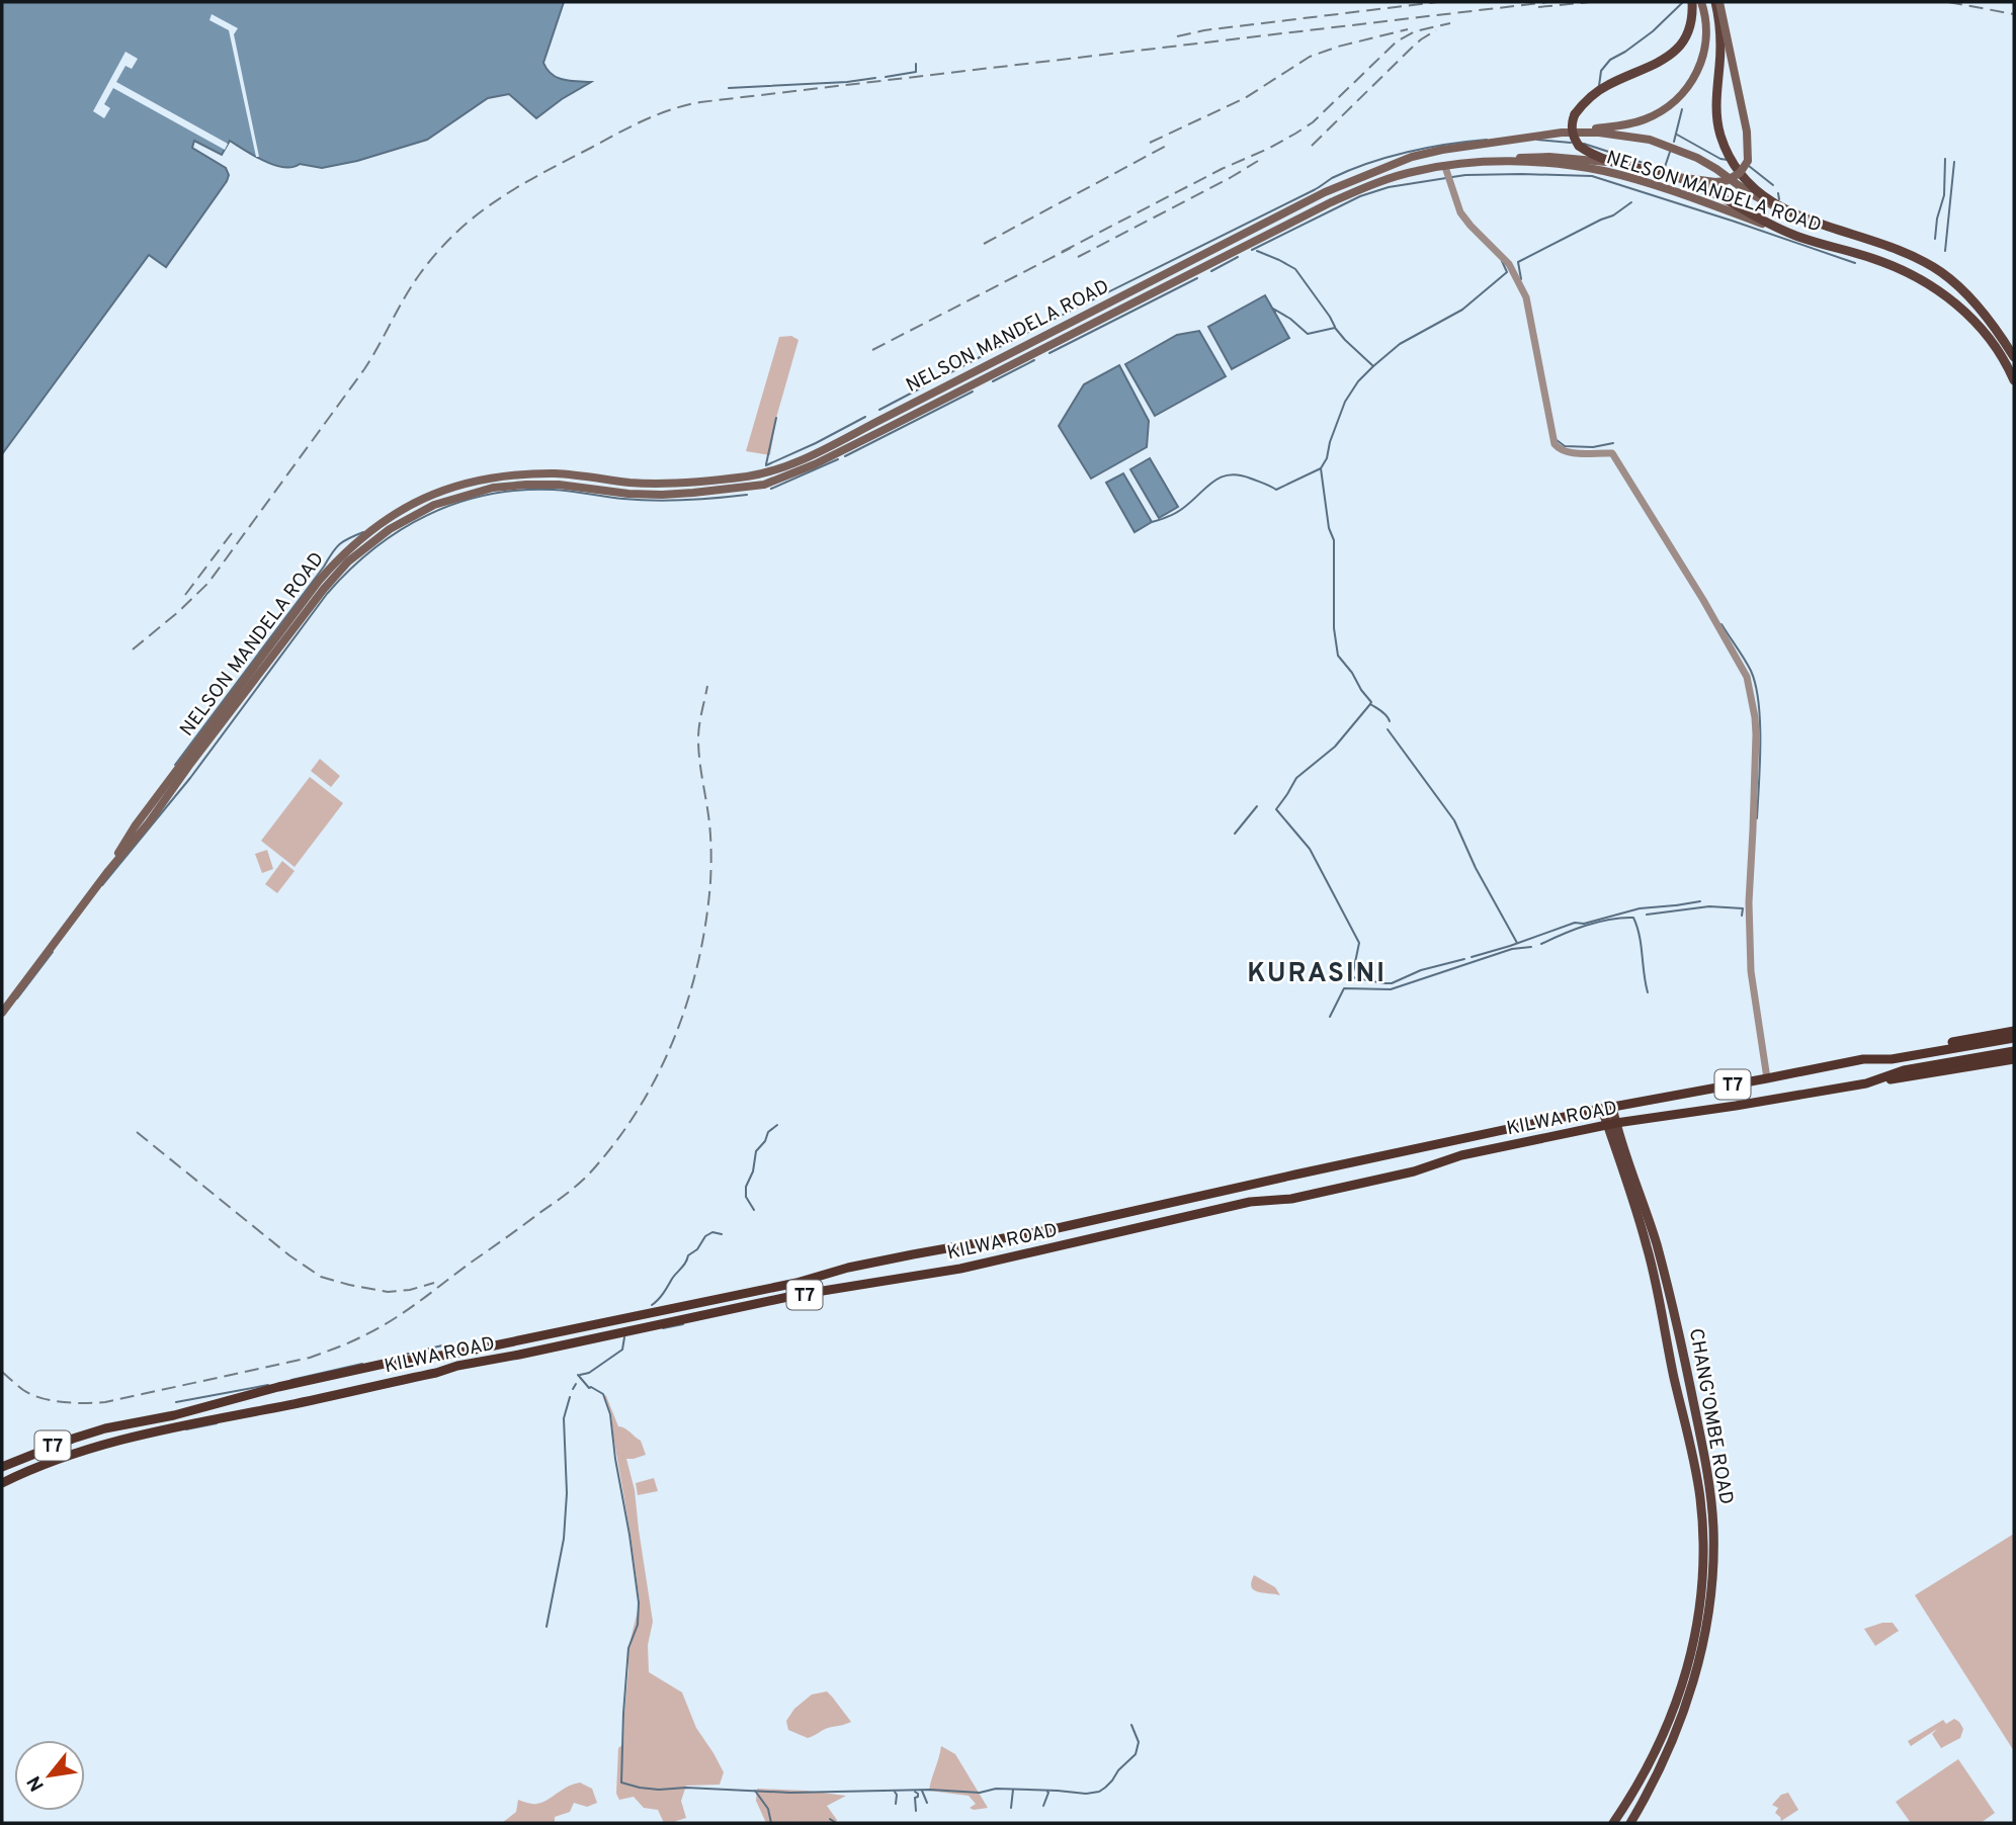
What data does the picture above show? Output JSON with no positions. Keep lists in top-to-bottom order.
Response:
{
  "streets": {
    "highway": ["T7", "KILWA ROAD"],
    "main road": ["NELSON MANDELA ROAD", "CHANG'OMBE ROAD"]
  },
  "crossings": [
    ["T7", "KILWA ROAD"],
    ["KILWA ROAD", "CHANG'OMBE ROAD"]
  ],
  "districts": ["KURASINI"],
  "north": "bottom left"
}
